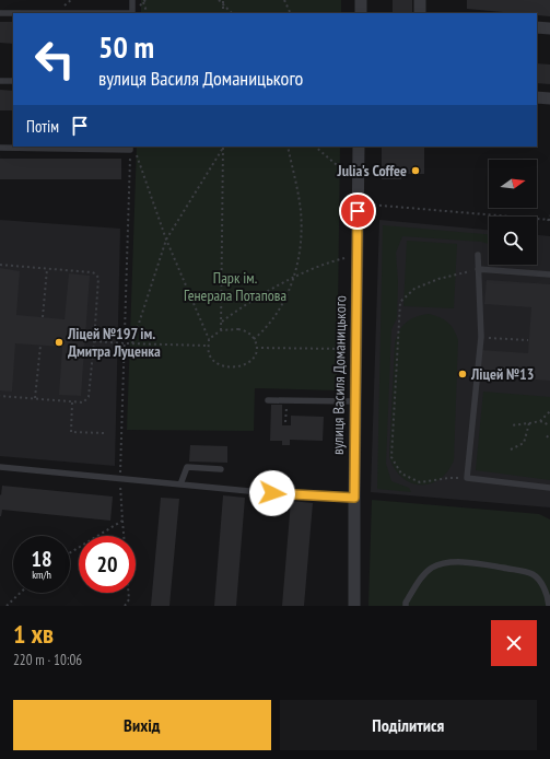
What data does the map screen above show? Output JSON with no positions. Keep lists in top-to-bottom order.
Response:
{
  "streets": {
    "street": ["вулиця Василя Доманицького"]
  },
  "parks": ["Парк ім. Генерала Потапова"],
  "places": ["Julia's Coffee", "Ліцей №197 ім. Дмитра Луценка", "Ліцей №13"],
  "north": "right",
  "page": {
    "turn": ["50 m", "вулиця Василя Доманицького"],
    "then": "Потім",
    "speed": "18 km/h",
    "limit": "20",
    "heading": ["1 хв", "220 m · 10:06"],
    "buttons": ["Вихід", "Поділитися"]
  }
}
